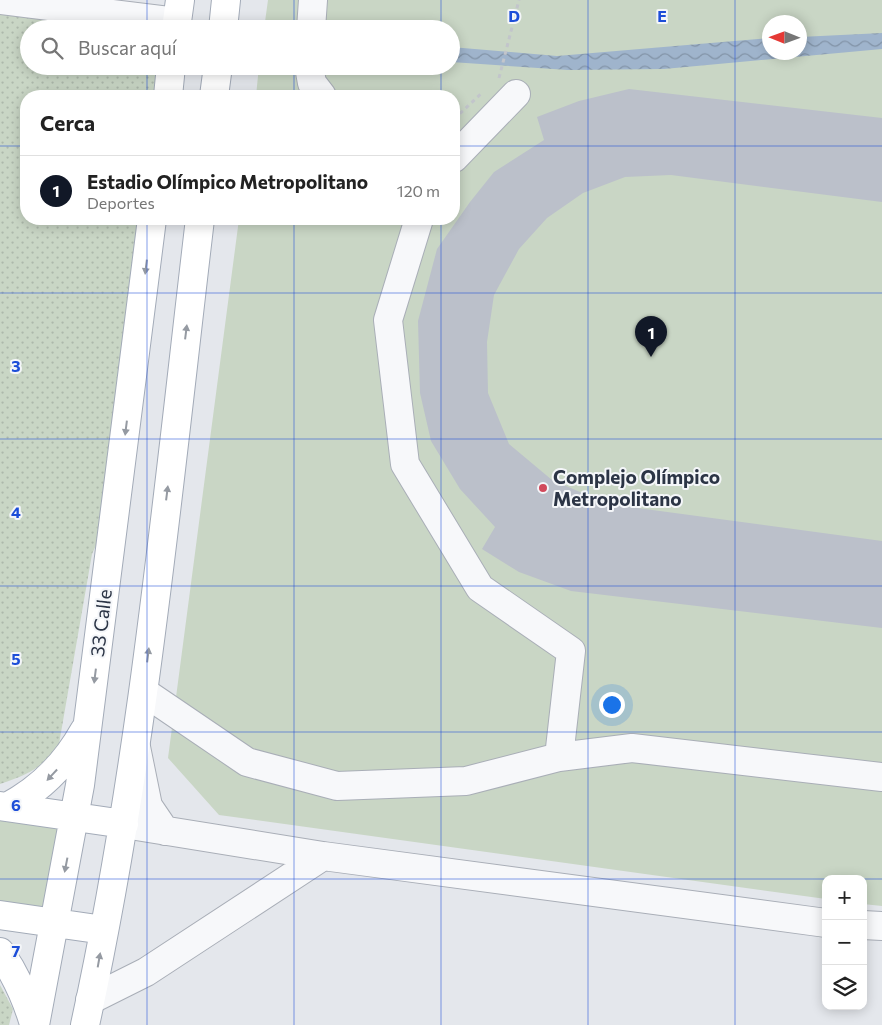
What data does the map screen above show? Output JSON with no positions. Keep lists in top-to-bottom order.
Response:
{
  "streets": {
    "main road": ["33 Calle"]
  },
  "places": ["Complejo Olímpico Metropolitano"],
  "north": "left",
  "page": {
    "search": "Buscar aquí",
    "heading": "Cerca",
    "list": [
      {
        "mark": "1",
        "name": "Estadio Olímpico Metropolitano",
        "note": "Deportes",
        "value": "120 m"
      }
    ],
    "pins": "1",
    "map_buttons": ["+", "−"]
  },
  "grid": {
    "columns": ["D", "E"],
    "rows": [
      "3",
      "4",
      "5",
      "6",
      "7"
    ]
  }
}
